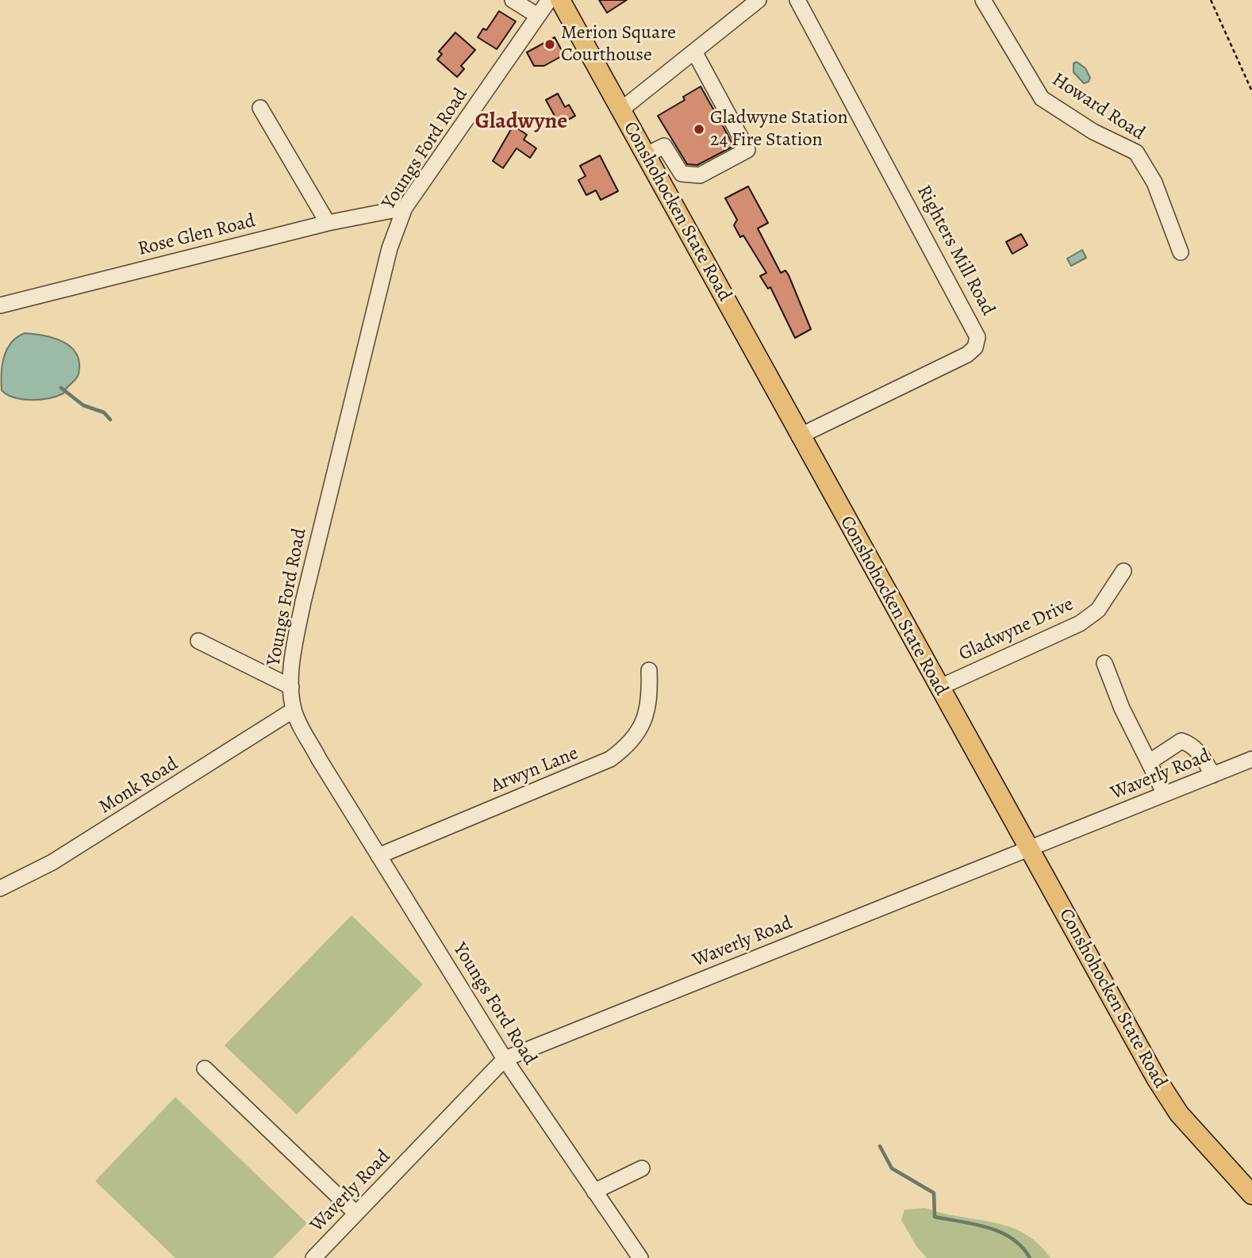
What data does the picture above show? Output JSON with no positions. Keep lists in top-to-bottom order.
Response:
{
  "streets": {
    "main road": ["Conshohocken State Road"],
    "street": [
      "Howard Road",
      "Youngs Ford Road",
      "Rose Glen Road",
      "Righters Mill Road",
      "Gladwyne Drive",
      "Arwyn Lane",
      "Waverly Road",
      "Monk Road"
    ]
  },
  "crossings": [
    ["Youngs Ford Road", "Rose Glen Road"],
    ["Youngs Ford Road", "Arwyn Lane"],
    ["Youngs Ford Road", "Waverly Road"],
    ["Youngs Ford Road", "Monk Road"],
    ["Conshohocken State Road", "Righters Mill Road"],
    ["Conshohocken State Road", "Gladwyne Drive"],
    ["Conshohocken State Road", "Waverly Road"]
  ],
  "districts": ["Gladwyne"],
  "places": ["Merion Square Courthouse", "Gladwyne Station 24 Fire Station"]
}
